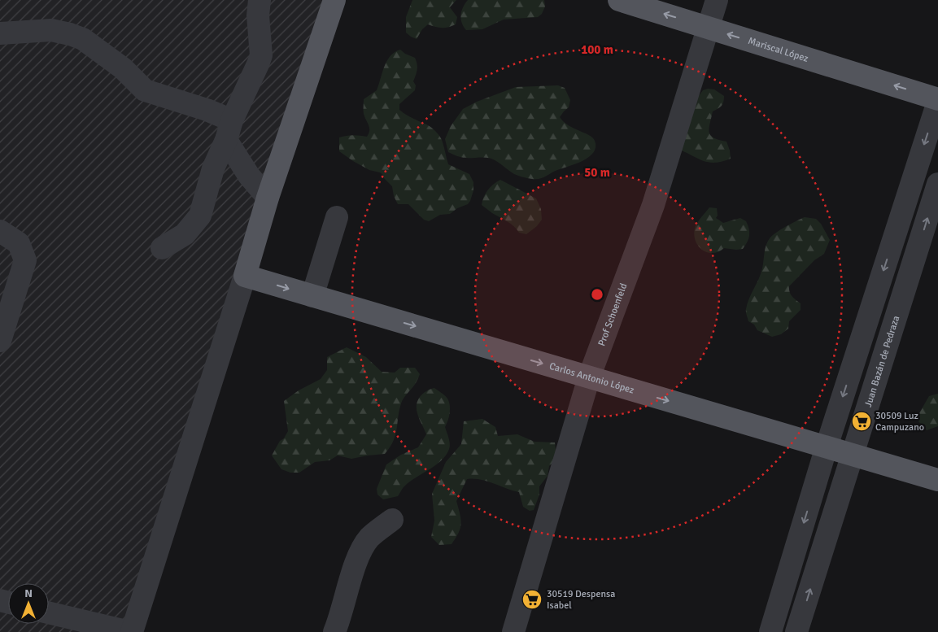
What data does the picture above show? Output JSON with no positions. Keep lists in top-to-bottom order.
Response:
{
  "streets": {
    "main road": ["Mariscal López", "Carlos Antonio López"],
    "street": ["Prof Schoenfeld", "Juan Bazán de Pedraza"]
  },
  "crossings": [
    ["Mariscal López", "Prof Schoenfeld"],
    ["Prof Schoenfeld", "Carlos Antonio López"],
    ["Juan Bazán de Pedraza", "Carlos Antonio López"]
  ],
  "one_way": ["Mariscal López", "Carlos Antonio López"],
  "places": {
    "supermarket": ["30509 Luz Campuzano", "30519 Despensa Isabel"]
  },
  "north": "top",
  "rings": ["100 m", "50 m"]
}
